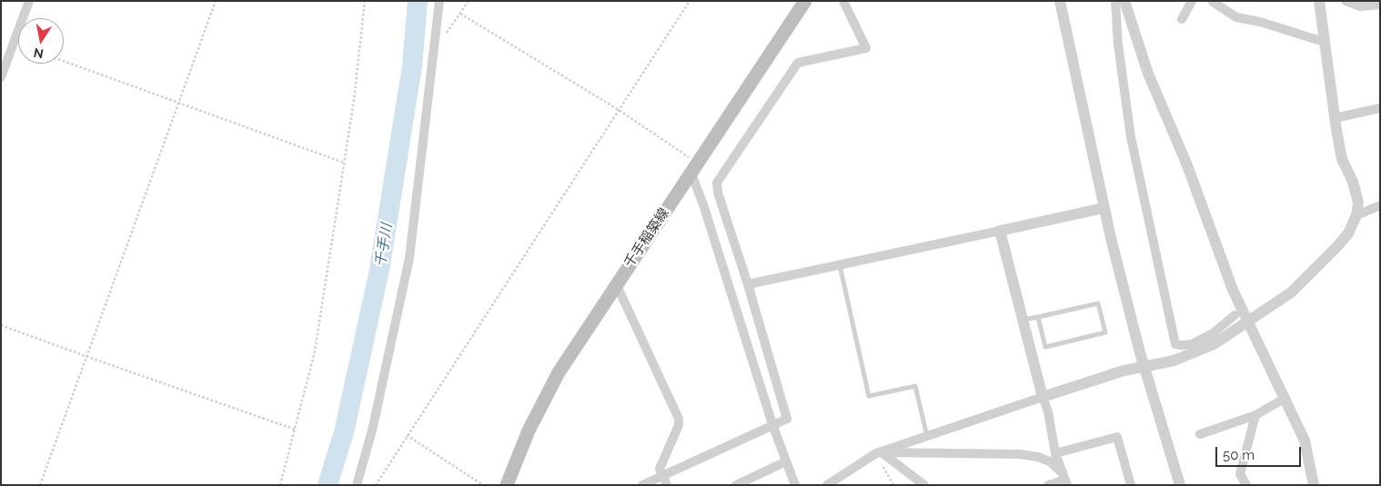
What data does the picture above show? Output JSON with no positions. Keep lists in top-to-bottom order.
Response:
{
  "streets": {
    "main road": ["千手稲築線"]
  },
  "water": ["千手川"],
  "scale_bar": "50 m",
  "north": "bottom"
}
